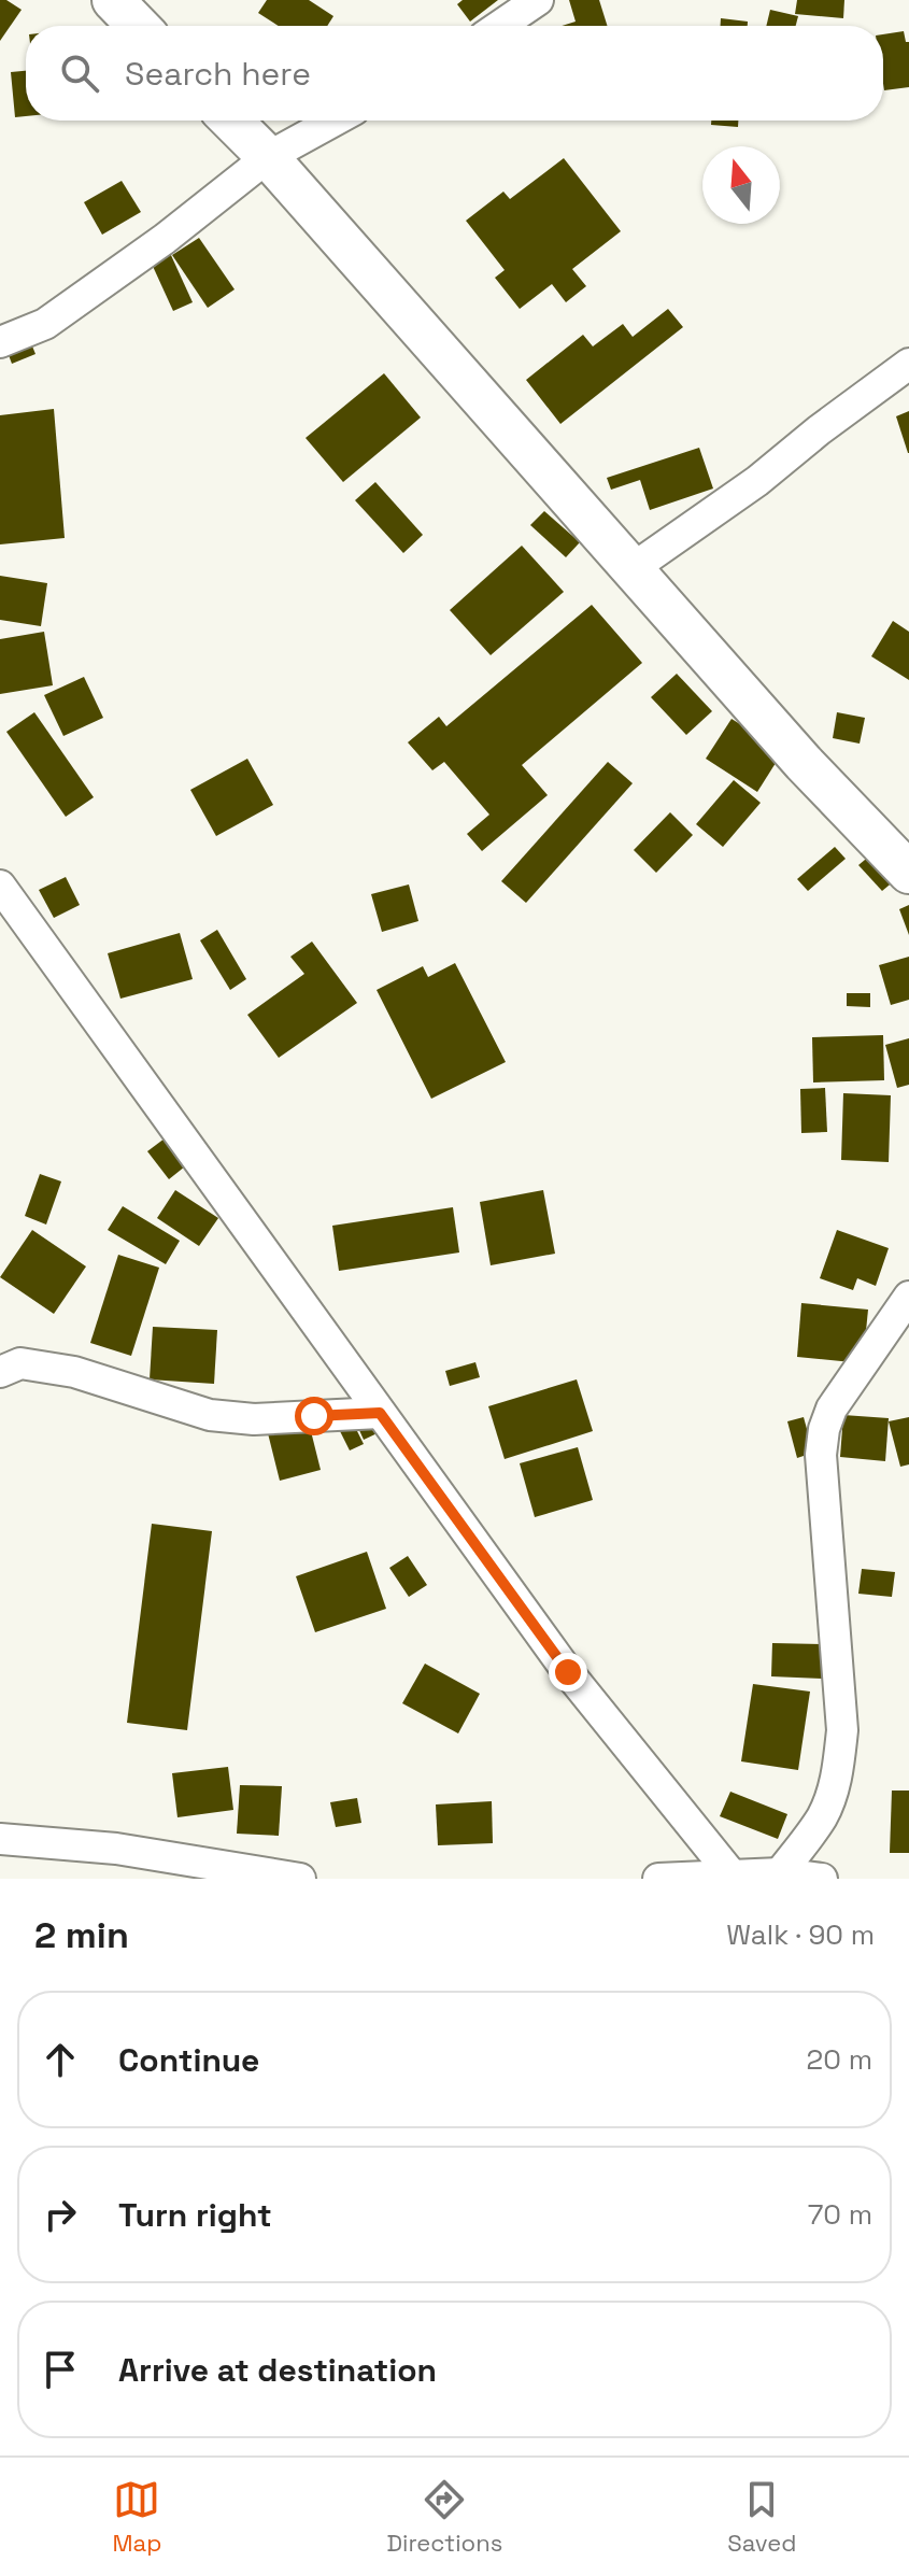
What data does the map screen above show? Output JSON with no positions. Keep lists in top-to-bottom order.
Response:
{
  "north": "top",
  "page": {
    "search": "Search here",
    "heading": ["2 min", "Walk · 90 m"],
    "list": [
      ["Continue", "20 m"],
      ["Turn right", "70 m"],
      "Arrive at destination"
    ],
    "nav": ["Map", "Directions", "Saved"]
  }
}
